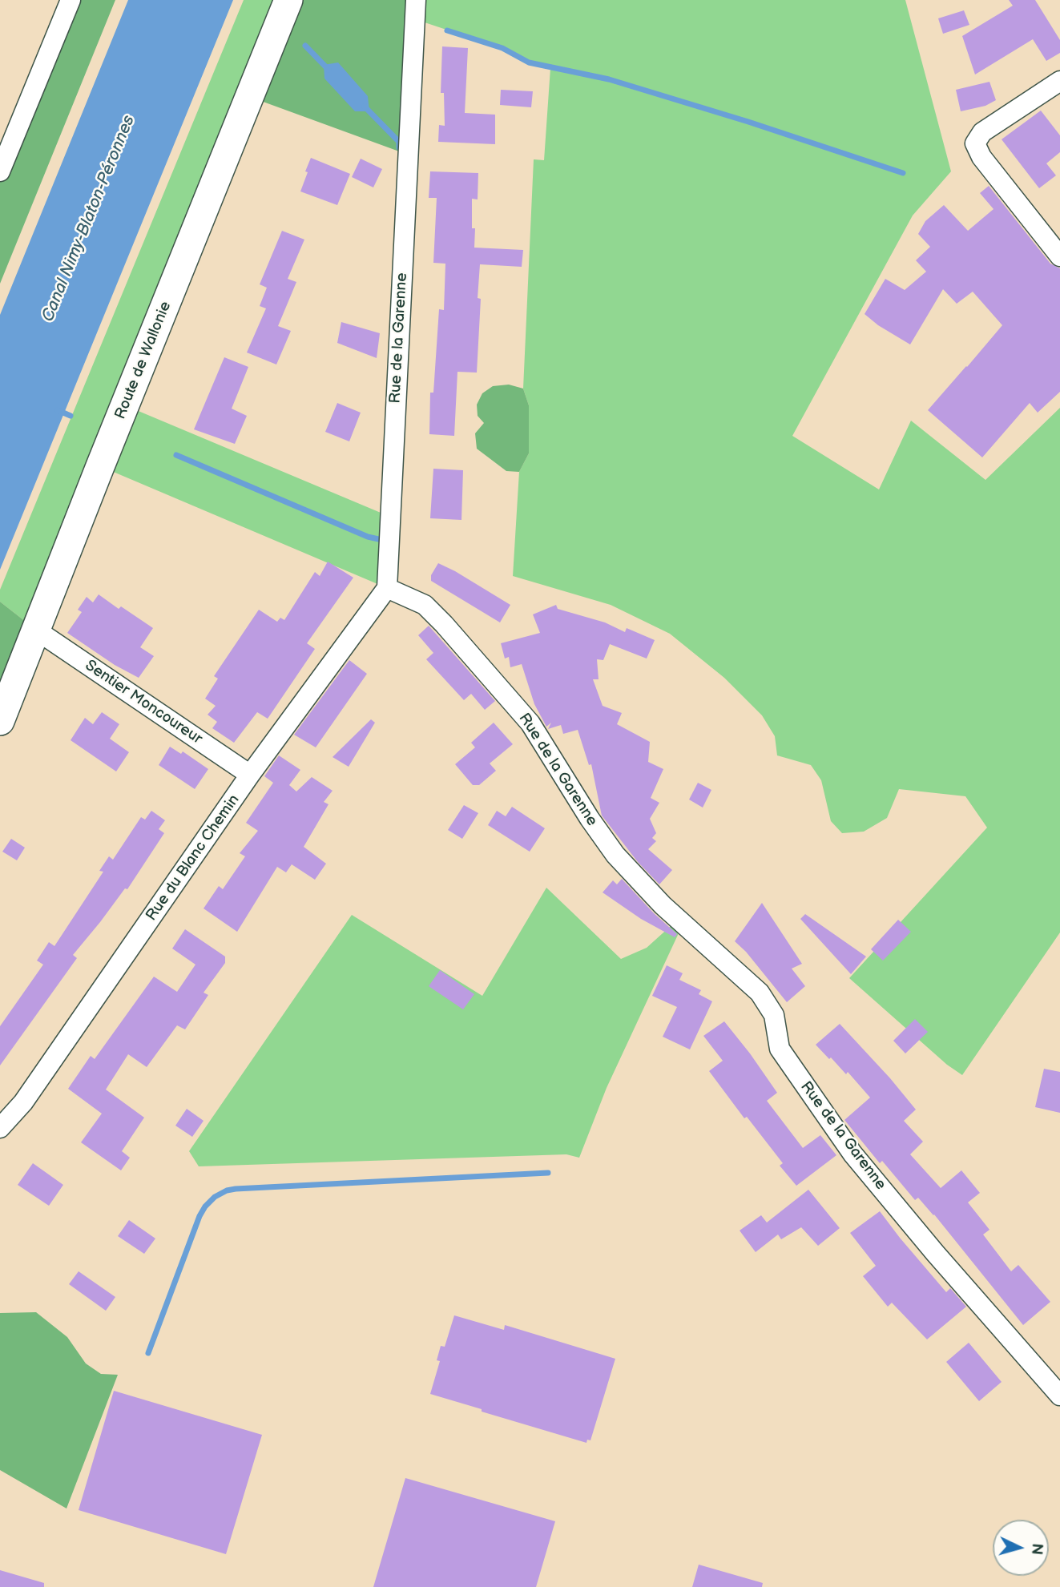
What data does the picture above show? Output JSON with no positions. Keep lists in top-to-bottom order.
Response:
{
  "streets": {
    "main road": ["Route de Wallonie"],
    "street": ["Rue de la Garenne", "Sentier Moncoureur", "Rue du Blanc Chemin"]
  },
  "crossings": [
    ["Rue de la Garenne", "Rue du Blanc Chemin"],
    ["Route de Wallonie", "Sentier Moncoureur"],
    ["Sentier Moncoureur", "Rue du Blanc Chemin"]
  ],
  "water": ["Canal Nimy-Blaton-Péronnes"],
  "north": "right"
}
